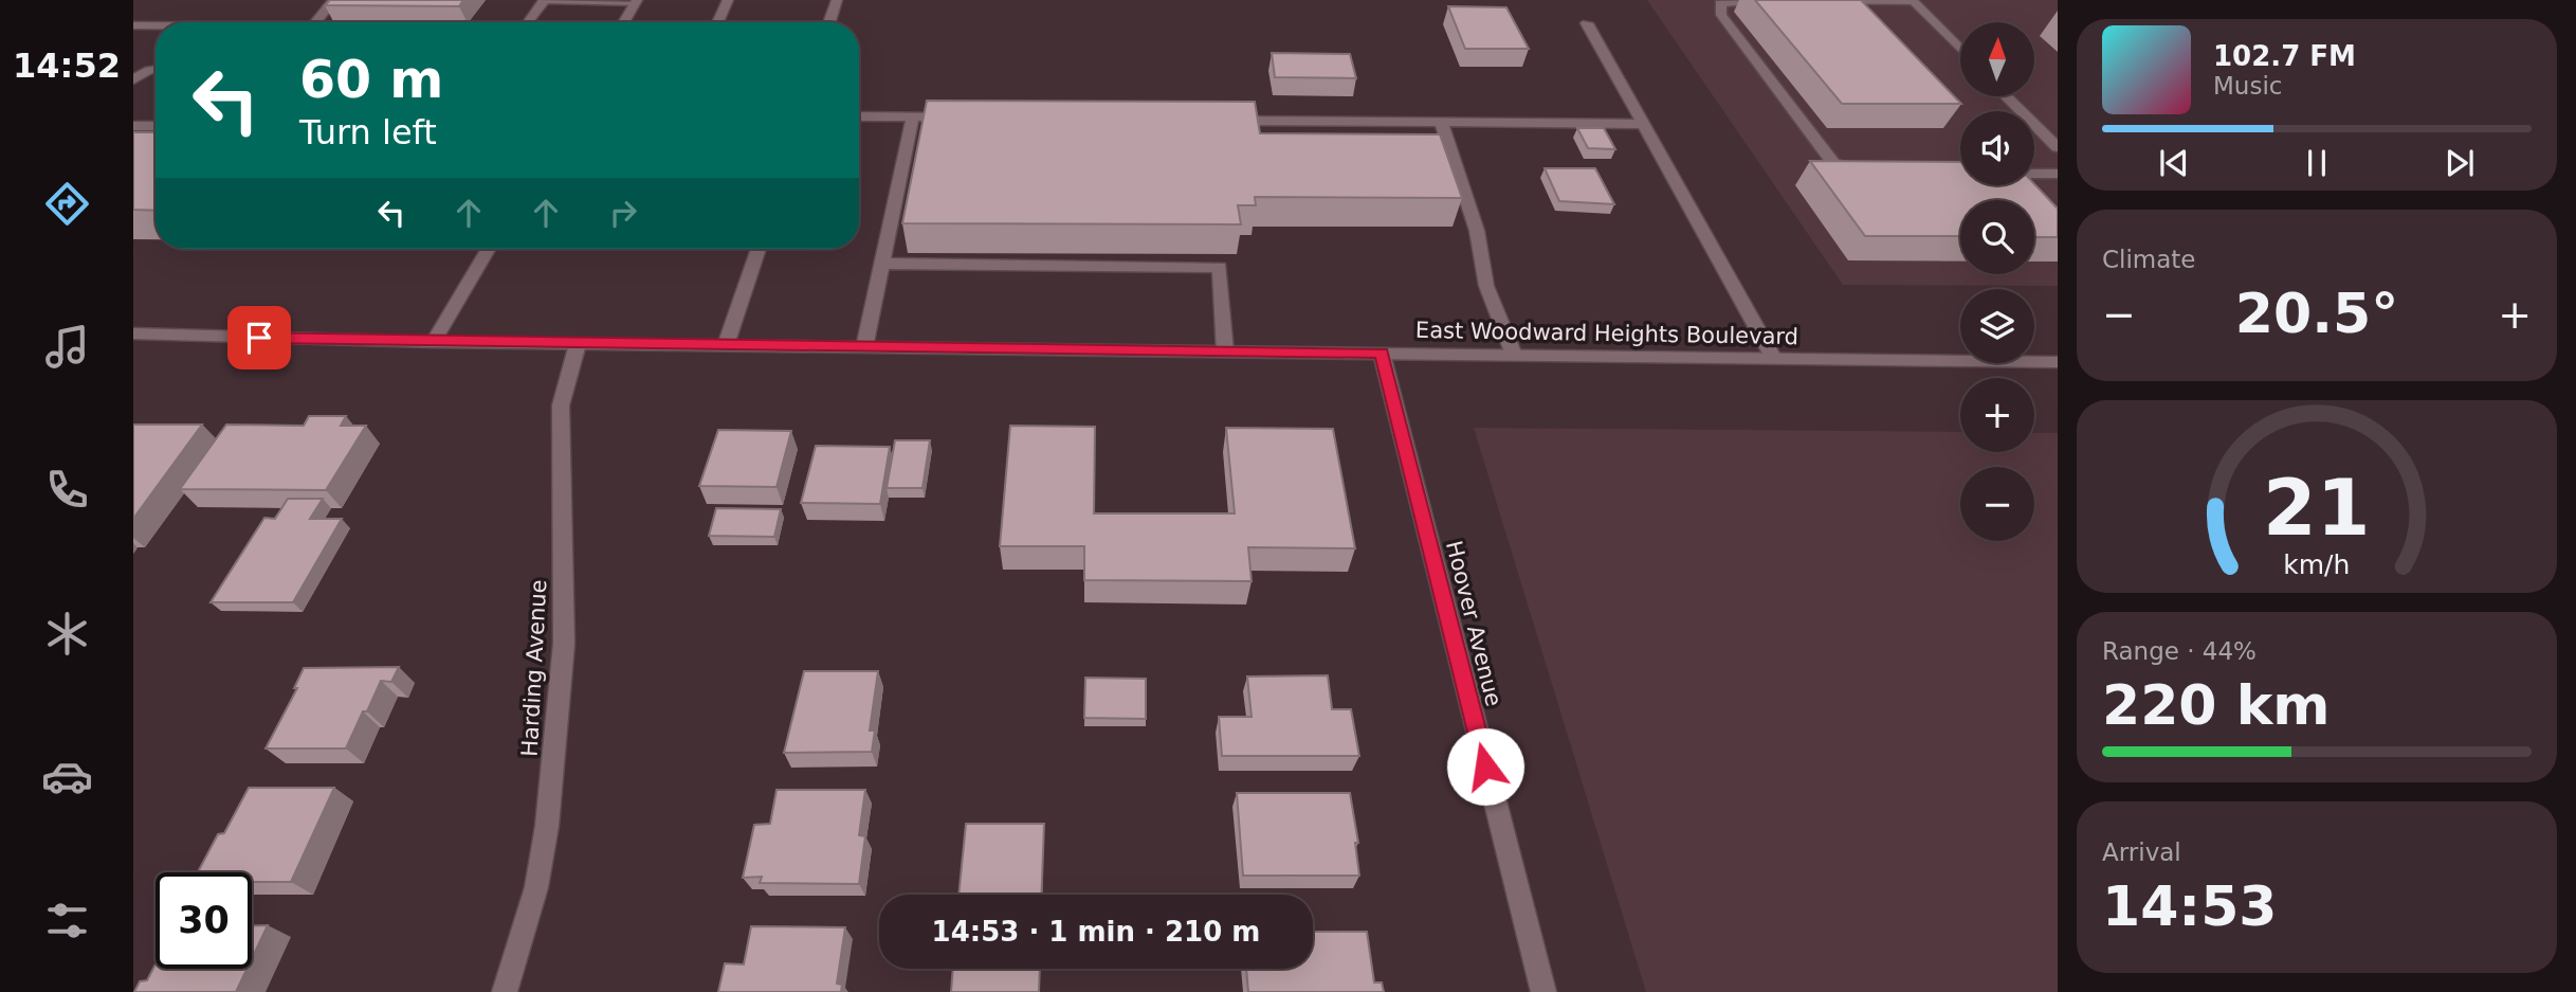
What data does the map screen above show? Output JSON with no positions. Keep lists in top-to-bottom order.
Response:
{
  "streets": {
    "street": ["East Woodward Heights Boulevard", "Hoover Avenue", "Harding Avenue"]
  },
  "crossings": [
    ["East Woodward Heights Boulevard", "Hoover Avenue"],
    ["East Woodward Heights Boulevard", "Harding Avenue"]
  ],
  "north": "top",
  "page": {
    "tabs": "14:52",
    "map_buttons": ["+", "−"],
    "turn": ["60 m", "Turn left"],
    "song": ["102.7 FM", "Music"],
    "tile": [
      "Climate",
      ["Range · 44%", "220 km"],
      ["Arrival", "14:53"]
    ],
    "heat": ["−", "20.5°", "+"],
    "limit": "30",
    "trip": "14:53 · 1 min · 210 m",
    "gauge": ["21", "km/h"]
  }
}
